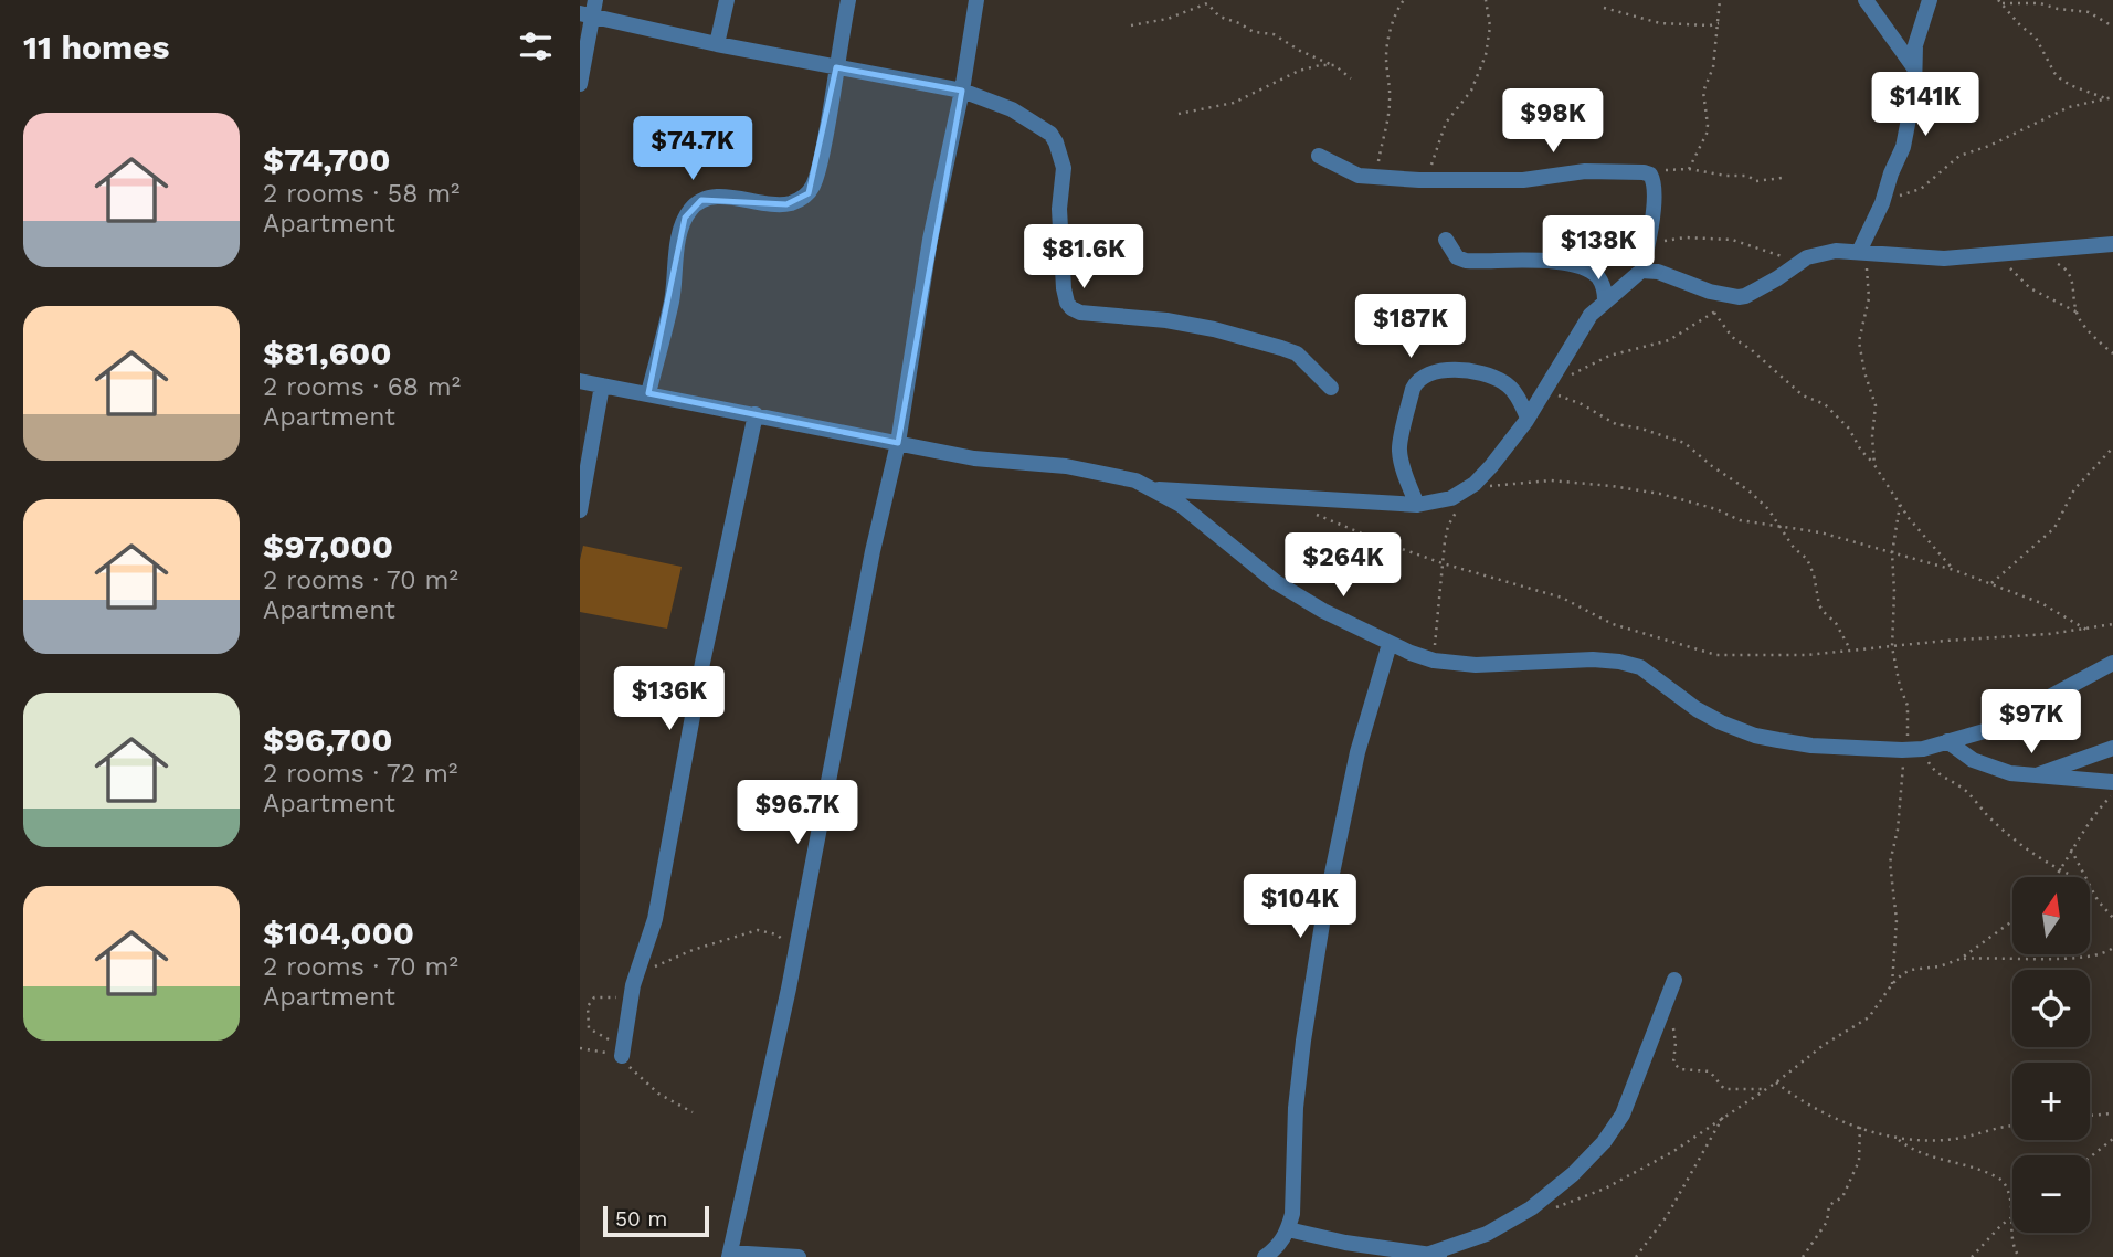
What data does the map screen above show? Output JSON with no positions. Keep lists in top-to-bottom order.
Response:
{
  "scale_bar": "50 m",
  "north": "top",
  "page": {
    "heading": "11 homes",
    "price": [
      "$141K",
      "$98K",
      "$74.7K",
      "$138K",
      "$81.6K",
      "$187K",
      "$264K",
      "$136K",
      "$97K",
      "$96.7K",
      "$104K"
    ],
    "list": [
      {
        "name": "$74,700",
        "note": "2 rooms · 58 m² · Apartment"
      },
      {
        "name": "$81,600",
        "note": "2 rooms · 68 m² · Apartment"
      },
      {
        "name": "$97,000",
        "note": "2 rooms · 70 m² · Apartment"
      },
      {
        "name": "$96,700",
        "note": "2 rooms · 72 m² · Apartment"
      },
      {
        "name": "$104,000",
        "note": "2 rooms · 70 m² · Apartment"
      }
    ],
    "map_buttons": ["+", "−"],
    "scale": "50 m"
  }
}
